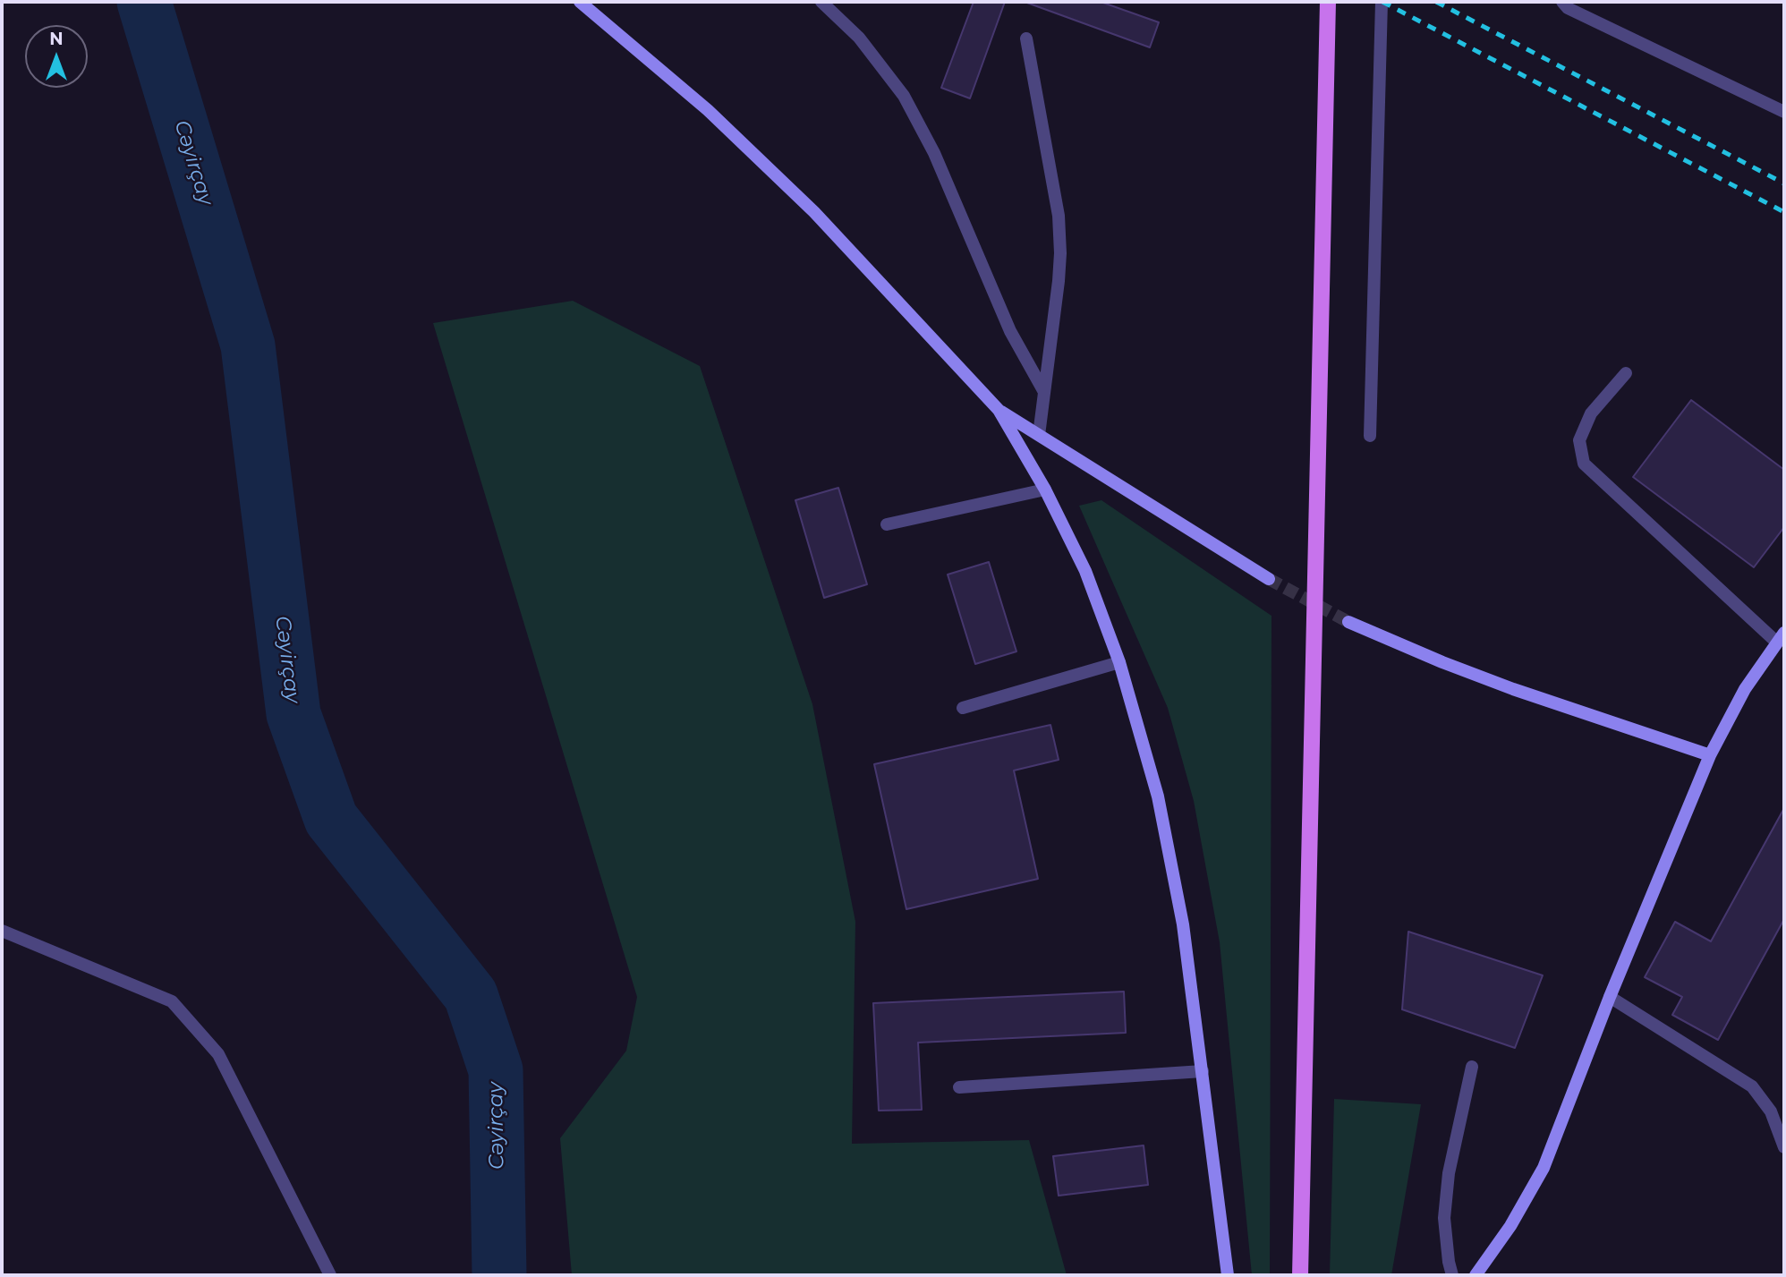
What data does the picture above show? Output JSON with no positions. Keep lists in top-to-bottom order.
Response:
{
  "water": ["Cəyirçay"],
  "north": "top"
}
